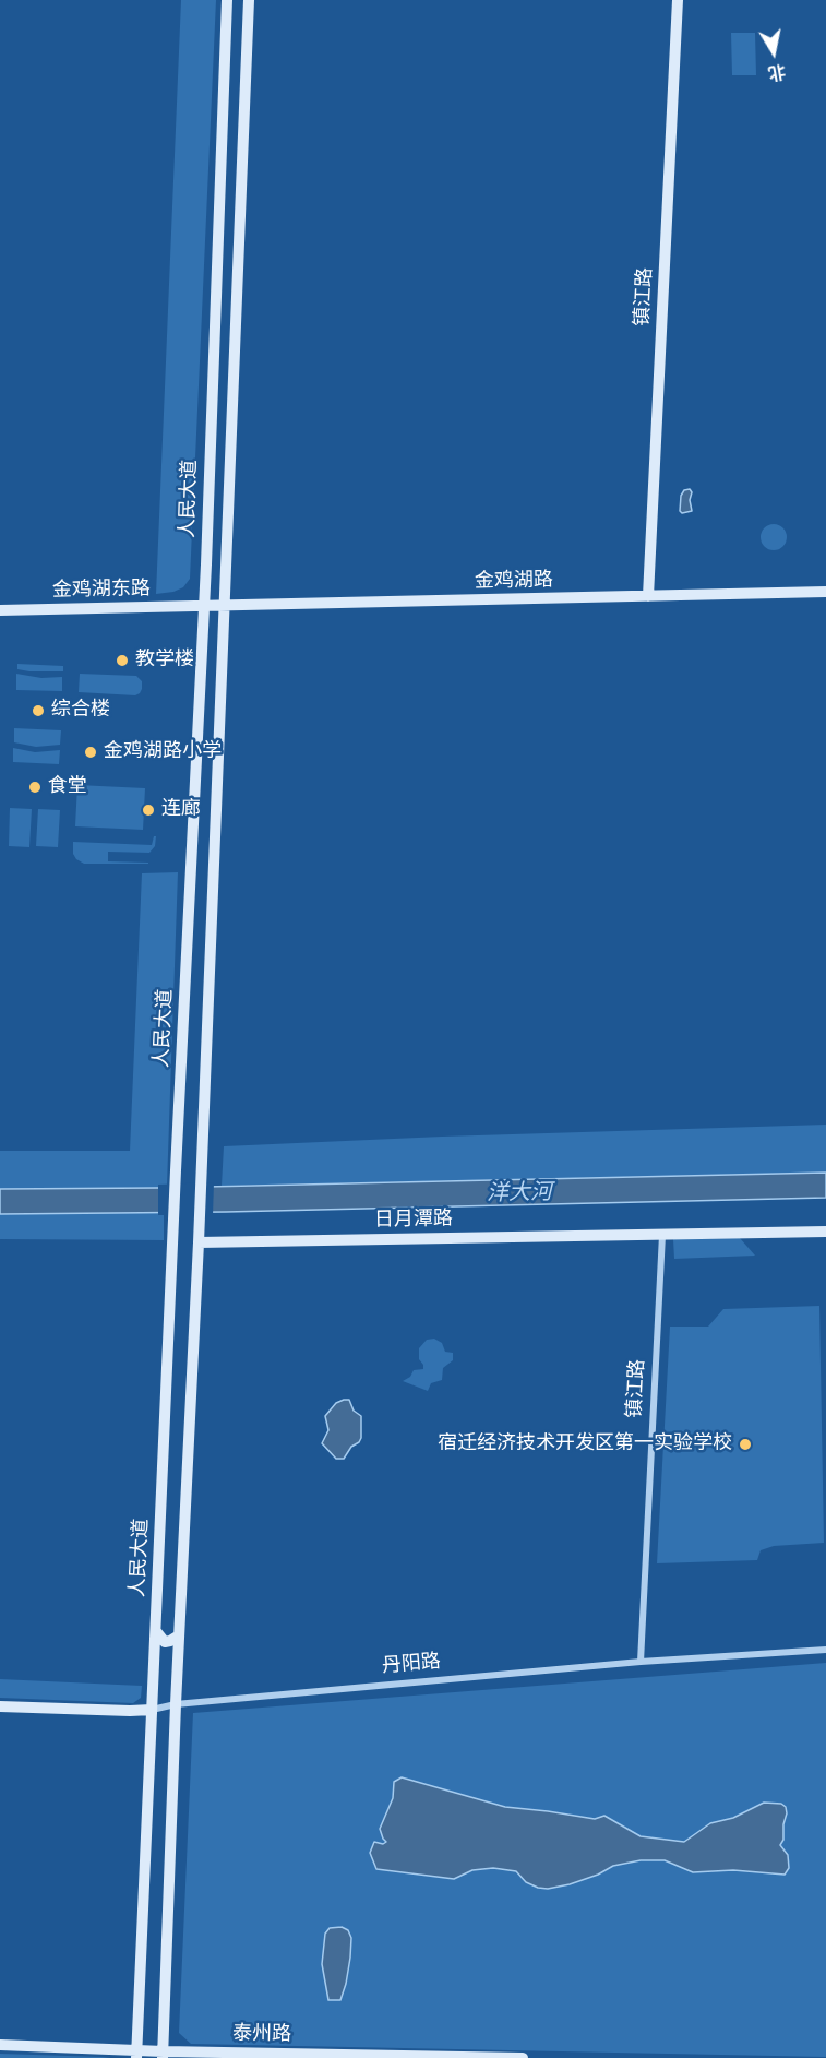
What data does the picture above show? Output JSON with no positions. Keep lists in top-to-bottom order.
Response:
{
  "streets": {
    "main road": [
      "镇江路",
      "人民大道",
      "金鸡湖路",
      "金鸡湖东路",
      "日月潭路",
      "丹阳路",
      "泰州路"
    ]
  },
  "crossings": [
    ["镇江路", "金鸡湖路"],
    ["镇江路", "日月潭路"],
    ["镇江路", "丹阳路"],
    ["人民大道", "金鸡湖路"],
    ["人民大道", "金鸡湖东路"],
    ["人民大道", "日月潭路"],
    ["人民大道", "丹阳路"],
    ["人民大道", "泰州路"],
    ["金鸡湖路", "金鸡湖东路"]
  ],
  "water": ["洋大河"],
  "places": [
    "教学楼",
    "综合楼",
    "金鸡湖路小学",
    "食堂",
    "连廊",
    "宿迁经济技术开发区第一实验学校"
  ],
  "north": "bottom"
}
